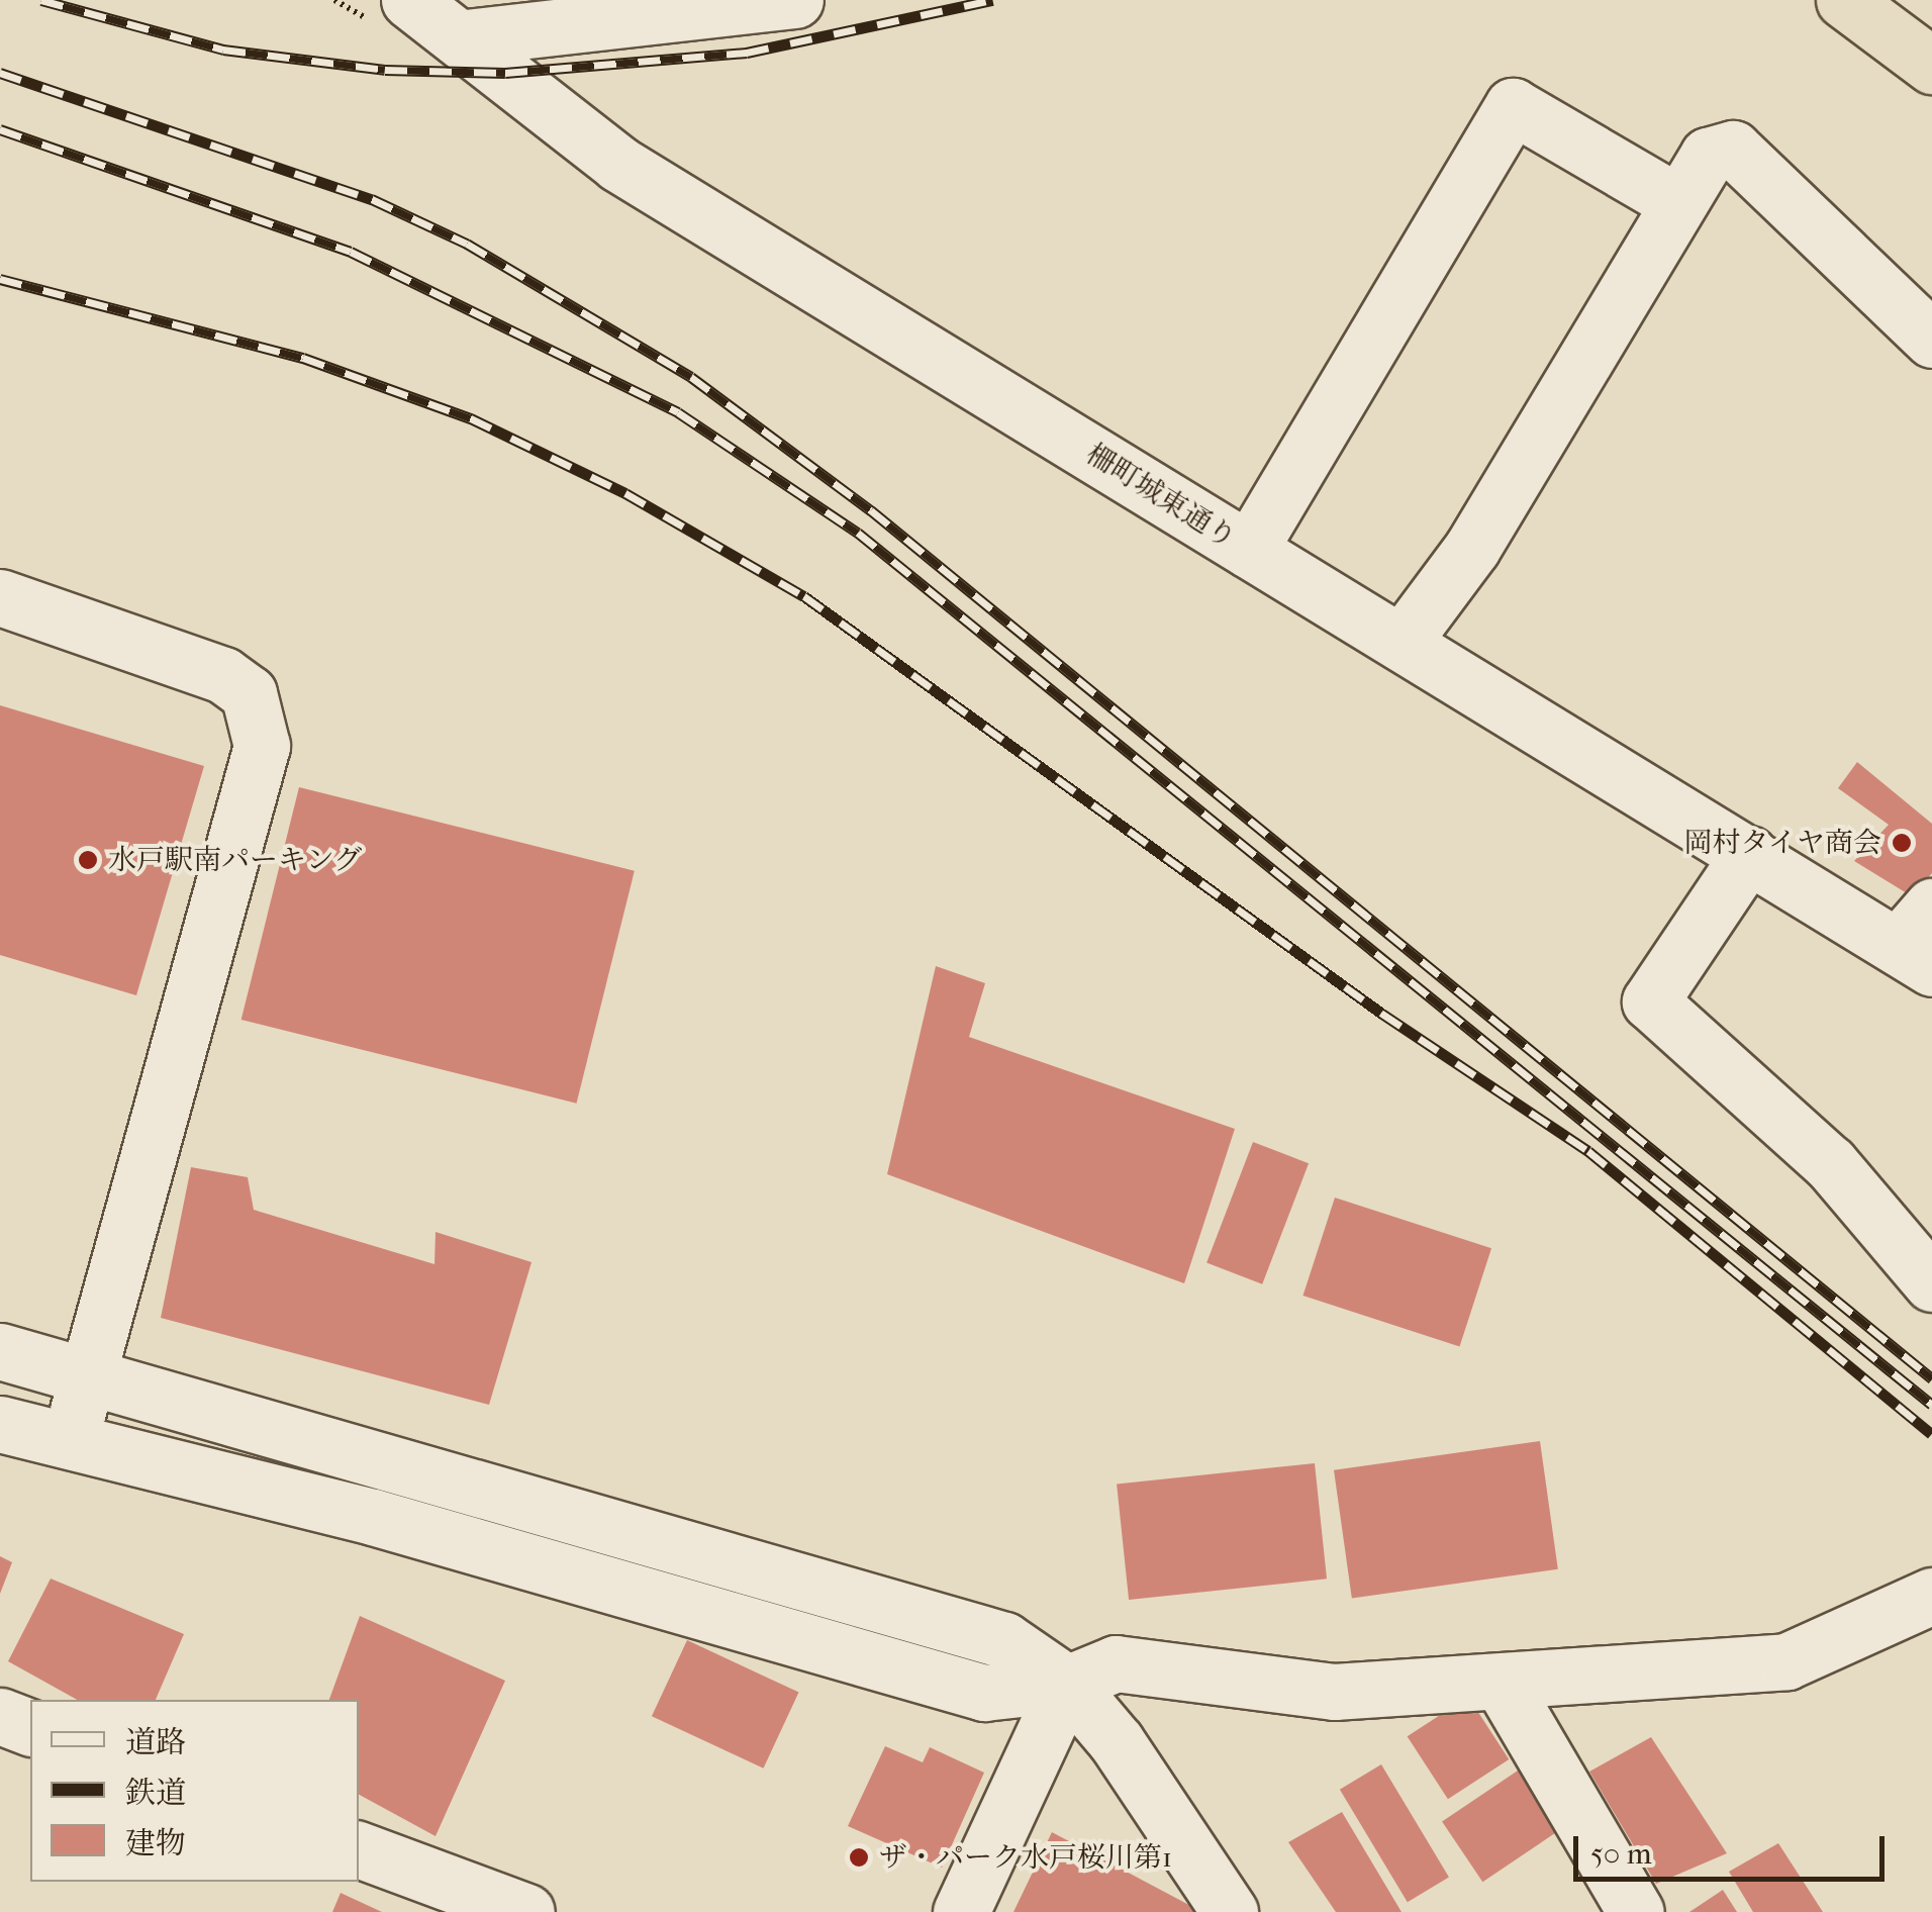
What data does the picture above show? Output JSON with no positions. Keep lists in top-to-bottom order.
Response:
{
  "streets": {
    "street": ["柵町城東通り"]
  },
  "places": ["岡村タイヤ商会", "水戸駅南パーキング", "ザ・パーク水戸桜川第1"],
  "legend": ["道路", "鉄道", "建物"],
  "scale_bar": "50 m"
}
